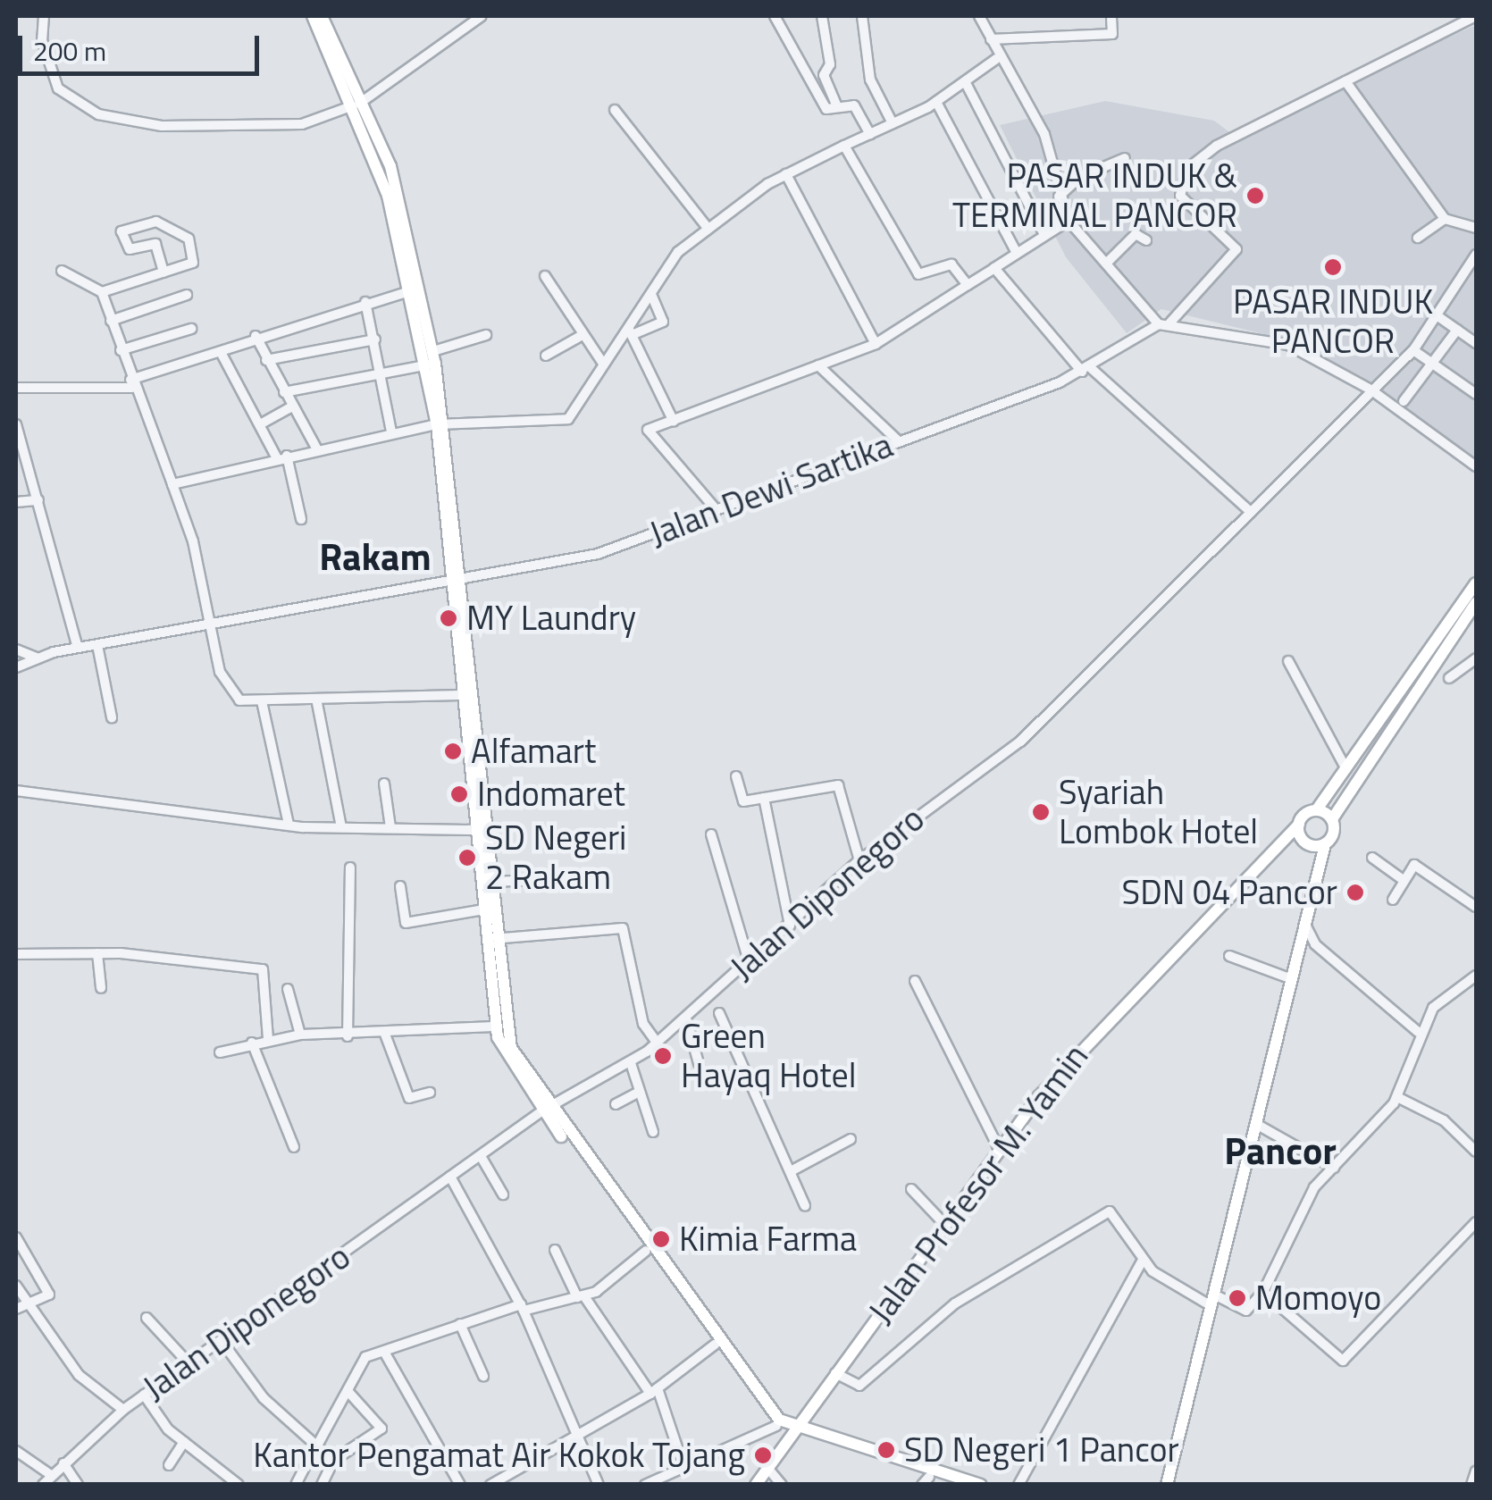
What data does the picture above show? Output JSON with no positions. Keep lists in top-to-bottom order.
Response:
{
  "streets": {
    "main road": ["Jalan Profesor M. Yamin"],
    "street": ["Jalan Dewi Sartika", "Jalan Diponegoro"]
  },
  "districts": ["Rakam", "Pancor"],
  "places": [
    "PASAR INDUK & TERMINAL PANCOR",
    "PASAR INDUK PANCOR",
    "MY Laundry",
    "Alfamart",
    "Indomaret",
    "Syariah Lombok Hotel",
    "SD Negeri 2 Rakam",
    "SDN 04 Pancor",
    "Green Hayaq Hotel",
    "Kimia Farma",
    "Momoyo",
    "SD Negeri 1 Pancor",
    "Kantor Pengamat Air Kokok Tojang"
  ],
  "scale_bar": "200 m"
}
